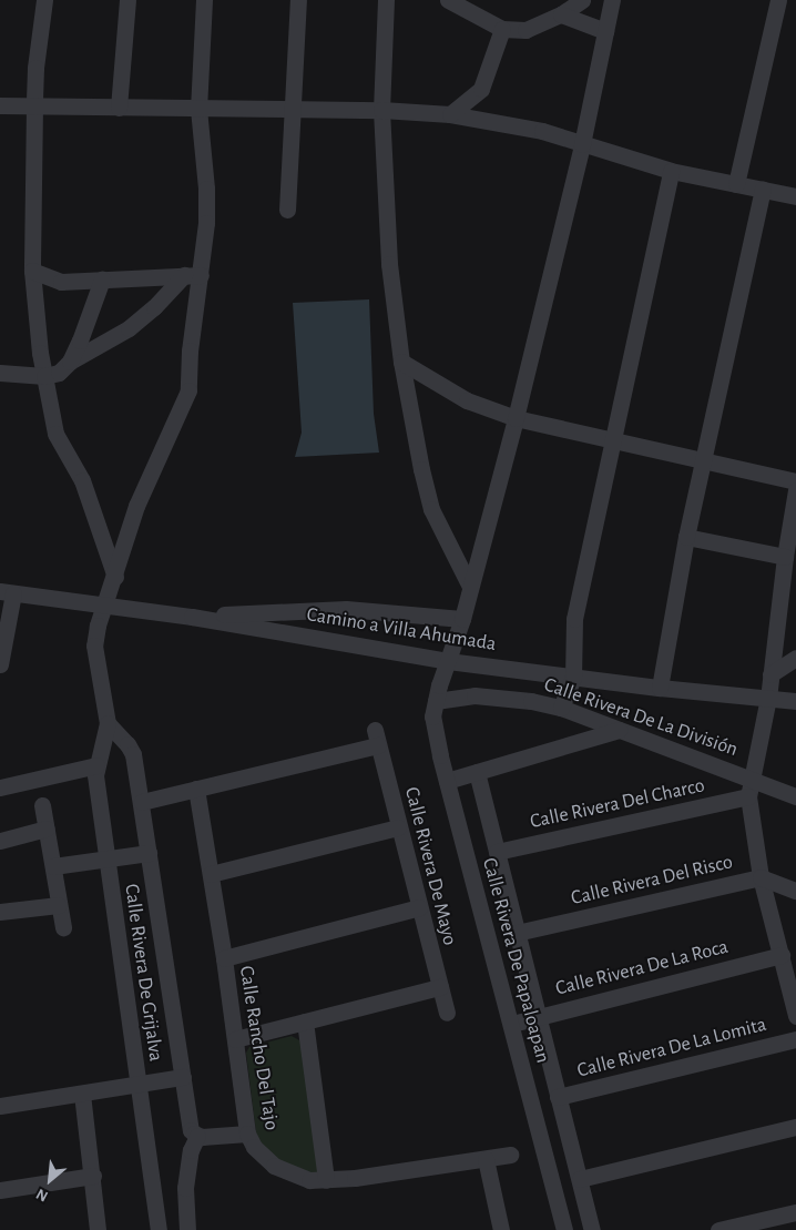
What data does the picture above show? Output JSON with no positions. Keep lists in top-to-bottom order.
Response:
{
  "streets": {
    "street": [
      "Camino a Villa Ahumada",
      "Calle Rivera De La División",
      "Calle Rivera Del Charco",
      "Calle Rivera De Mayo",
      "Calle Rivera Del Risco",
      "Calle Rivera De Papaloapan",
      "Calle Rivera De La Roca",
      "Calle Rivera De Grijalva",
      "Calle Rancho Del Tajo",
      "Calle Rivera De La Lomita"
    ]
  },
  "crossings": [
    ["Camino a Villa Ahumada", "Calle Rivera De Papaloapan"],
    ["Calle Rivera De La División", "Calle Rivera De Papaloapan"],
    ["Calle Rivera De Mayo", "Calle Rancho Del Tajo"],
    ["Calle Rivera De Papaloapan", "Calle Rivera De La Roca"]
  ],
  "north": "bottom left"
}
